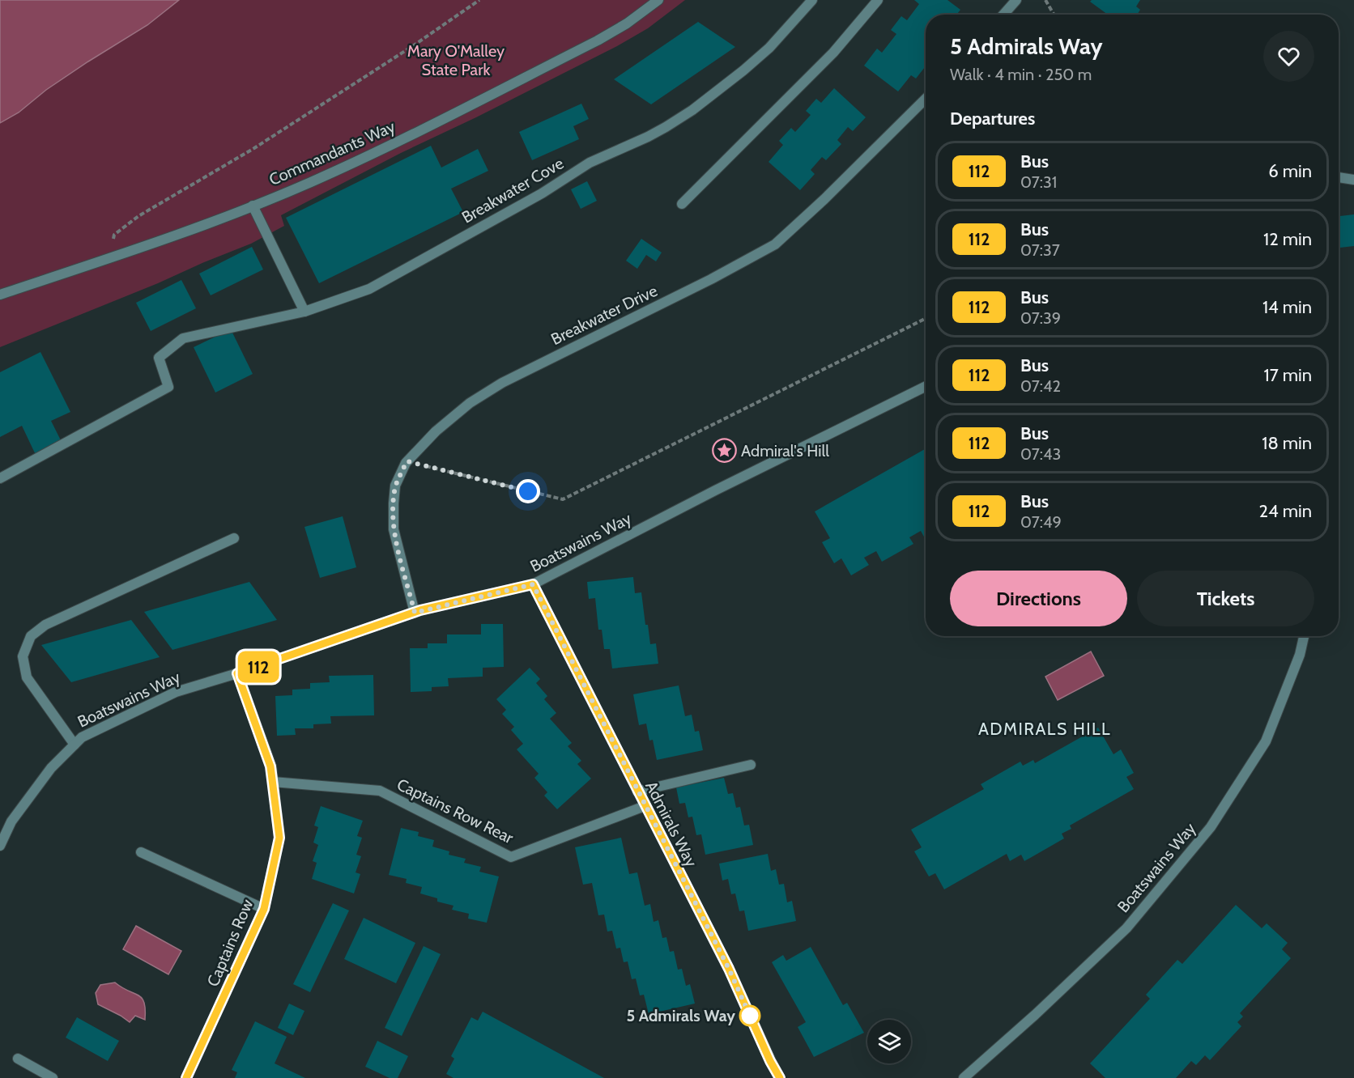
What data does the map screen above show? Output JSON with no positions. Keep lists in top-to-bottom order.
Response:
{
  "streets": {
    "street": [
      "Commandants Way",
      "Breakwater Cove",
      "Breakwater Drive",
      "Boatswains Way",
      "Captains Row Rear",
      "Admirals Way",
      "Captains Row"
    ]
  },
  "crossings": [
    ["Breakwater Drive", "Boatswains Way"],
    ["Boatswains Way", "Admirals Way"],
    ["Boatswains Way", "Captains Row"],
    ["Captains Row Rear", "Admirals Way"],
    ["Captains Row Rear", "Captains Row"]
  ],
  "districts": ["ADMIRALS HILL"],
  "parks": ["Mary O'Malley State Park"],
  "places": {
    "place": ["Admiral's Hill"],
    "other": ["5 Admirals Way"]
  },
  "lines": ["bus line 112"],
  "page": {
    "on_map": "112",
    "heading": [
      ["5 Admirals Way", "Walk · 4 min · 250 m"],
      "Departures"
    ],
    "list": [
      {
        "mark": "112",
        "name": "Bus",
        "note": "07:31",
        "value": "6 min"
      },
      {
        "mark": "112",
        "name": "Bus",
        "note": "07:37",
        "value": "12 min"
      },
      {
        "mark": "112",
        "name": "Bus",
        "note": "07:39",
        "value": "14 min"
      },
      {
        "mark": "112",
        "name": "Bus",
        "note": "07:42",
        "value": "17 min"
      },
      {
        "mark": "112",
        "name": "Bus",
        "note": "07:43",
        "value": "18 min"
      },
      {
        "mark": "112",
        "name": "Bus",
        "note": "07:49",
        "value": "24 min"
      }
    ],
    "buttons": ["Directions", "Tickets"]
  }
}
